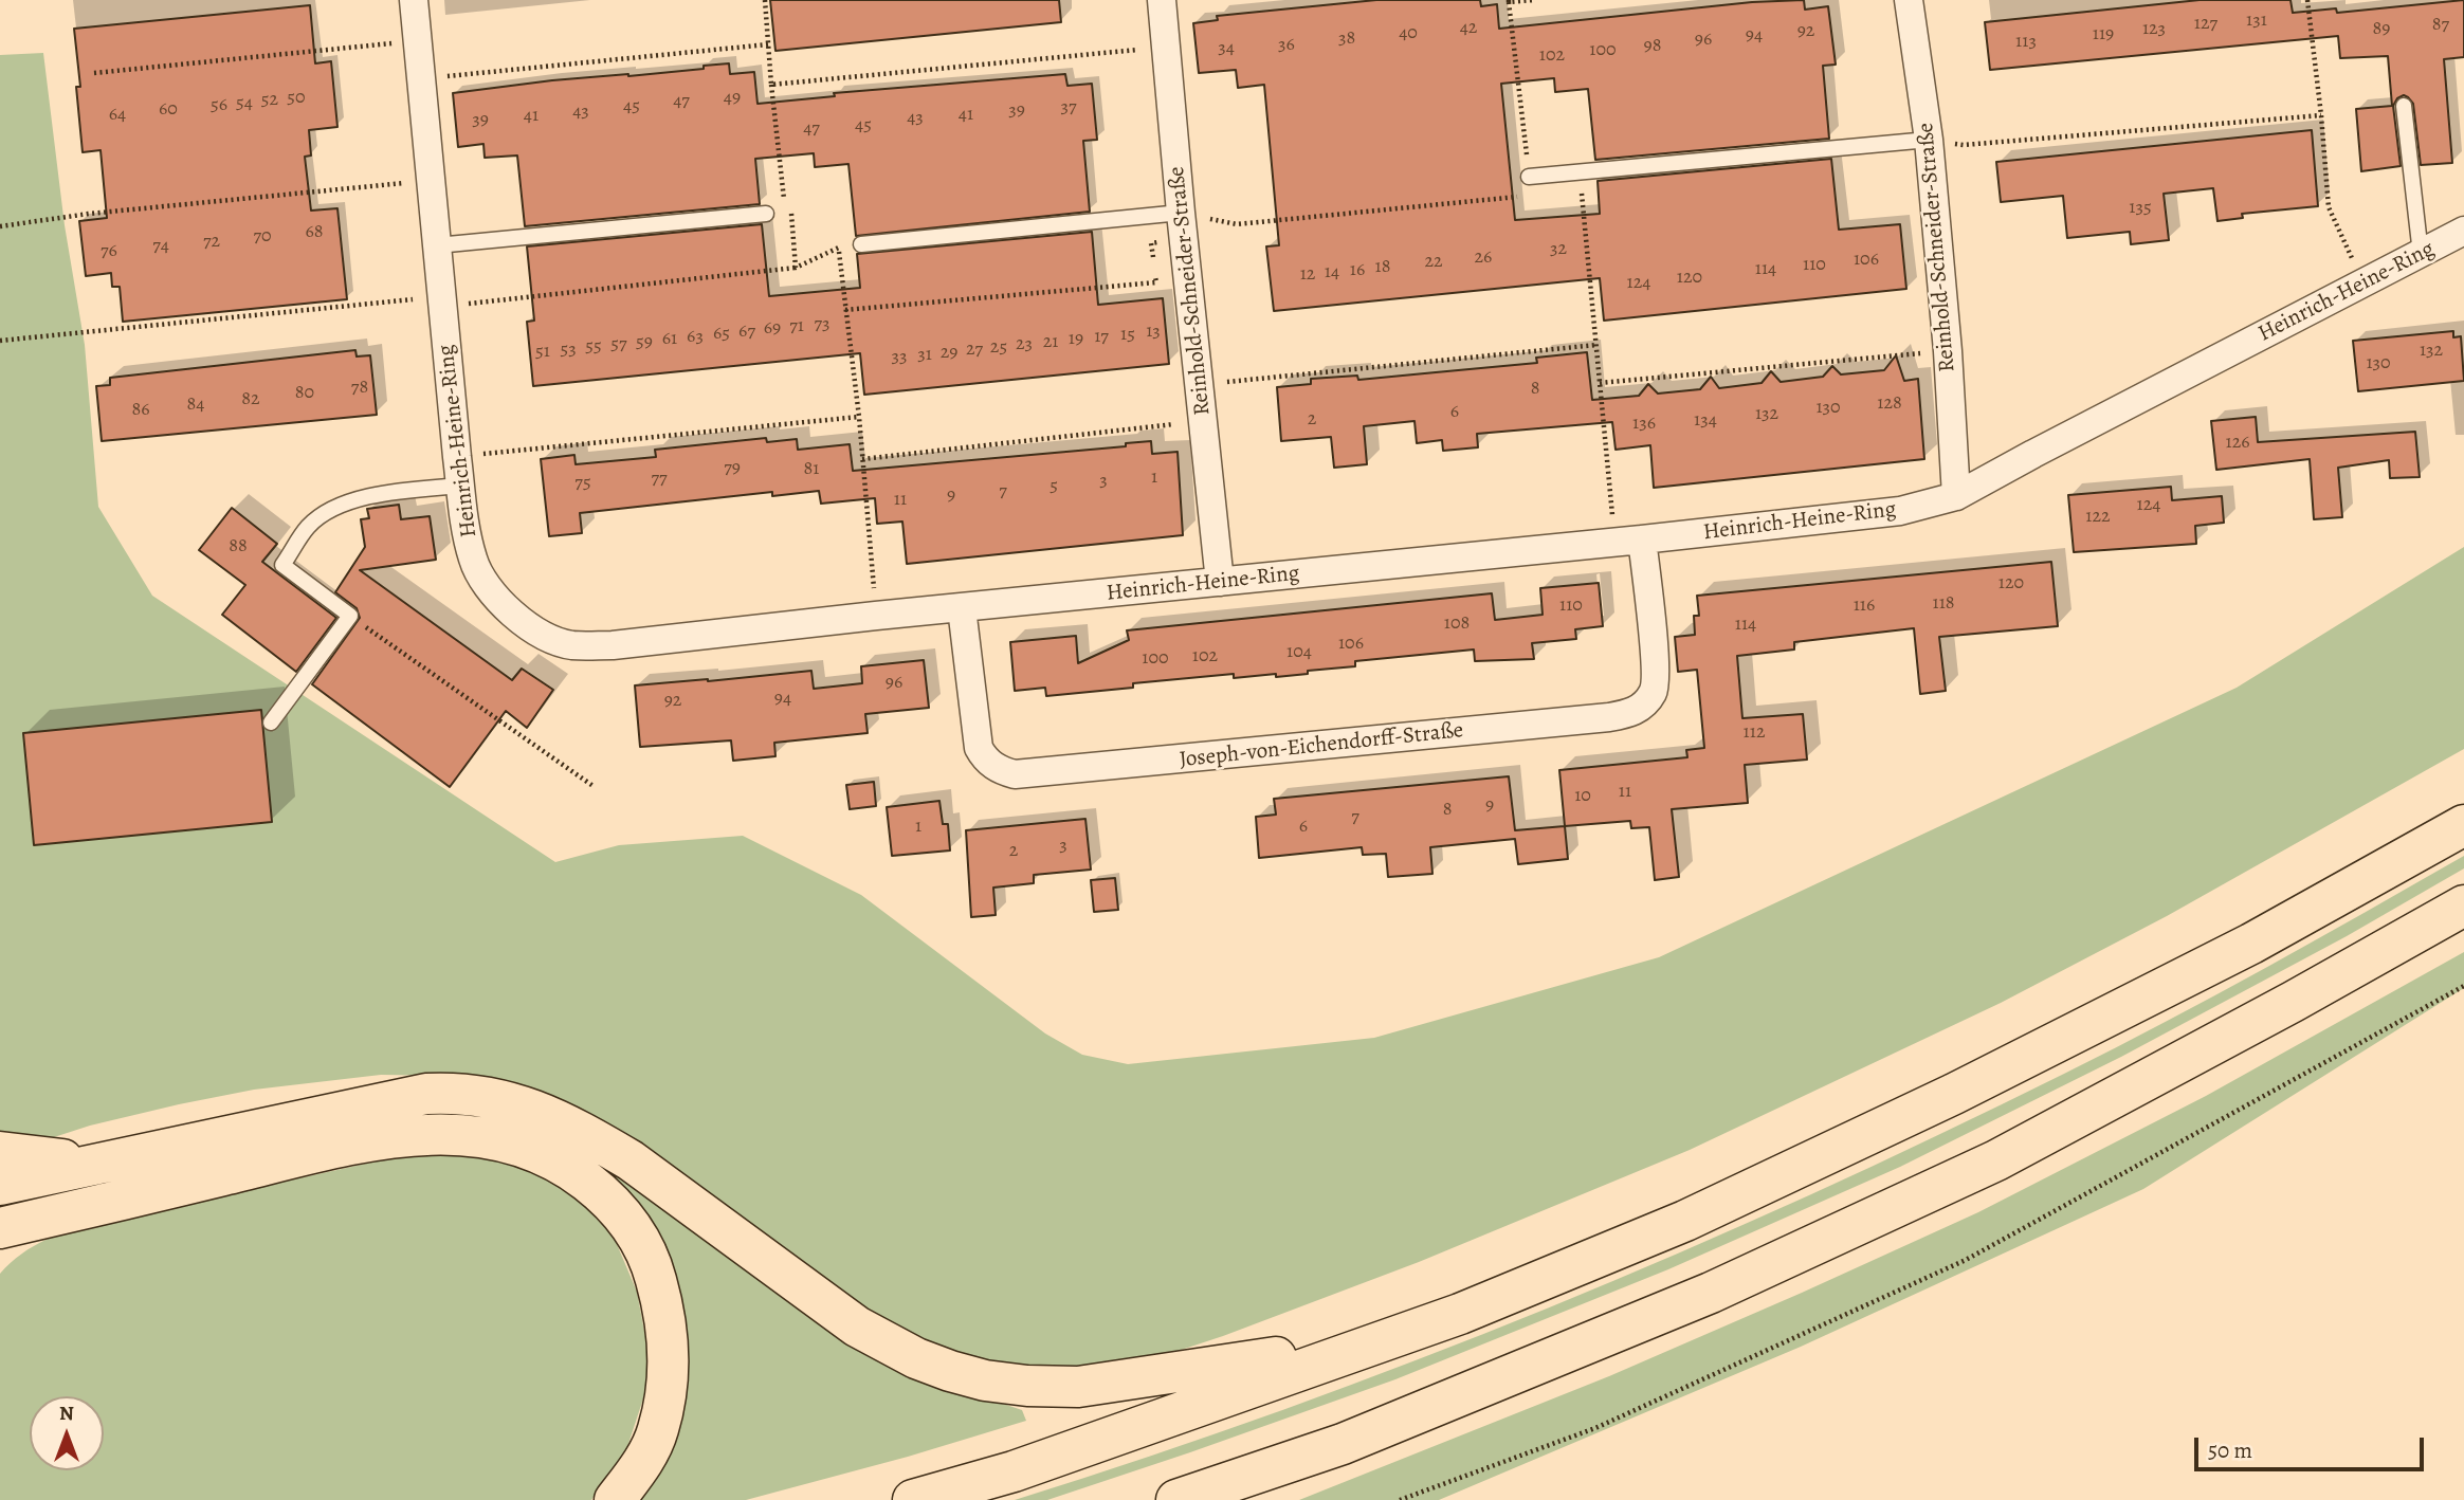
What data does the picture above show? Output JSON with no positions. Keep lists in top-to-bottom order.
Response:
{
  "streets": {
    "street": ["Reinhold-Schneider-Straße", "Heinrich-Heine-Ring", "Joseph-von-Eichendorff-Straße"]
  },
  "crossings": [
    ["Reinhold-Schneider-Straße", "Heinrich-Heine-Ring"],
    ["Heinrich-Heine-Ring", "Joseph-von-Eichendorff-Straße"]
  ],
  "house_numbers": [
    "131",
    "127",
    "87",
    "42",
    "123",
    "89",
    "92",
    "40",
    "119",
    "94",
    "38",
    "96",
    "113",
    "36",
    "98",
    "34",
    "100",
    "102",
    "50",
    "49",
    "52",
    "47",
    "54",
    "56",
    "45",
    "37",
    "60",
    "39",
    "43",
    "64",
    "41",
    "41",
    "43",
    "39",
    "45",
    "47",
    "135",
    "68",
    "70",
    "72",
    "74",
    "32",
    "76",
    "26",
    "106",
    "22",
    "110",
    "18",
    "114",
    "16",
    "14",
    "12",
    "120",
    "124",
    "73",
    "71",
    "69",
    "67",
    "13",
    "65",
    "15",
    "63",
    "17",
    "61",
    "19",
    "59",
    "21",
    "57",
    "23",
    "55",
    "25",
    "53",
    "27",
    "132",
    "51",
    "29",
    "31",
    "33",
    "130",
    "78",
    "8",
    "80",
    "82",
    "128",
    "84",
    "130",
    "86",
    "6",
    "132",
    "2",
    "134",
    "136",
    "126",
    "79",
    "81",
    "1",
    "77",
    "3",
    "75",
    "5",
    "7",
    "9",
    "11",
    "124",
    "122",
    "88",
    "120",
    "118",
    "110",
    "116",
    "108",
    "114",
    "106",
    "104",
    "102",
    "100",
    "96",
    "94",
    "92",
    "112",
    "11",
    "10",
    "9",
    "8",
    "7",
    "1",
    "6",
    "3",
    "2"
  ],
  "scale_bar": "50 m",
  "north": "top"
}
